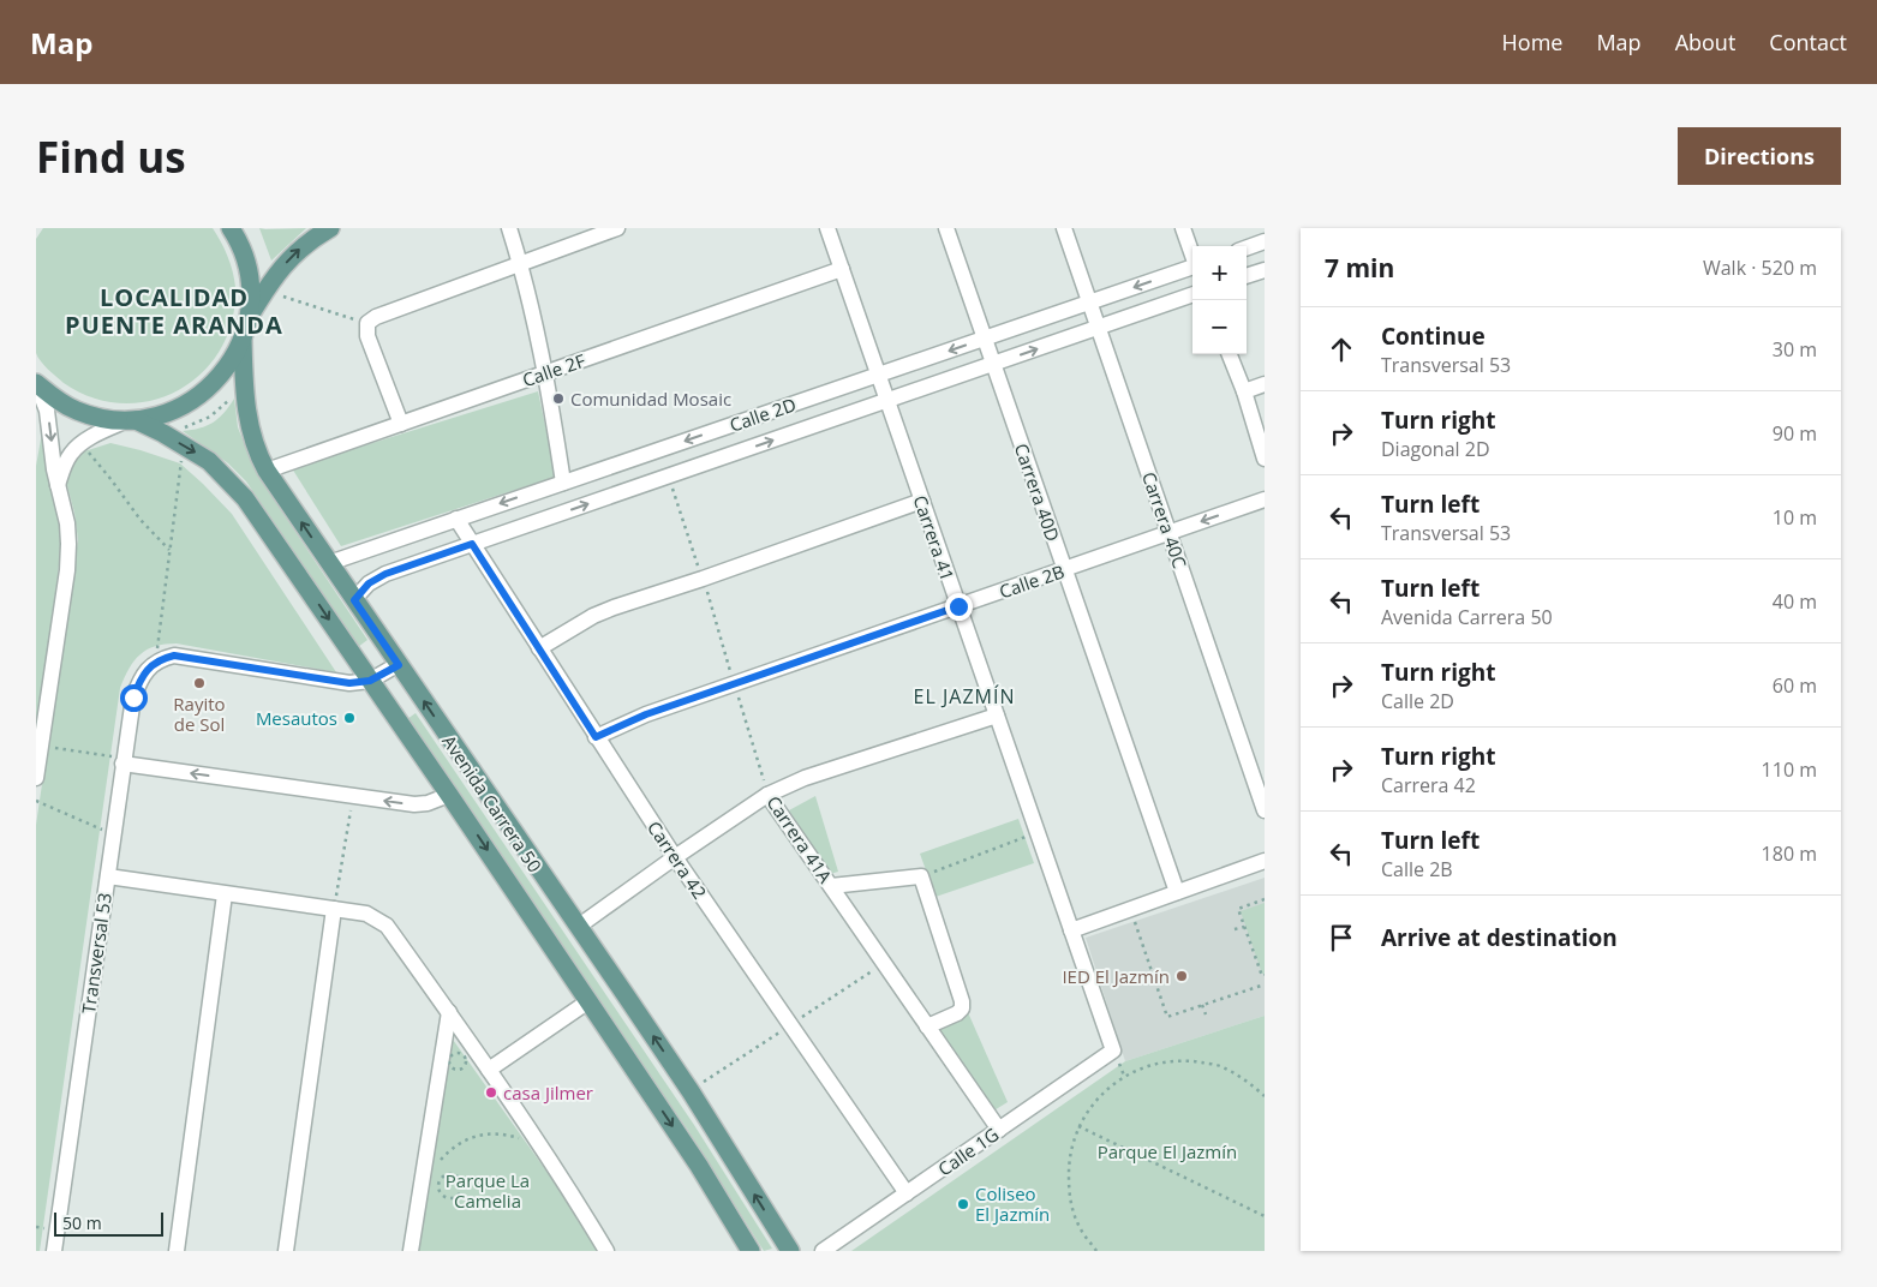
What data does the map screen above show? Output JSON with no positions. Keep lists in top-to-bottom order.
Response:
{
  "streets": {
    "main road": ["Avenida Carrera 50"],
    "street": [
      "Calle 2F",
      "Calle 2D",
      "Carrera 40D",
      "Carrera 40C",
      "Carrera 41",
      "Calle 2B",
      "Carrera 41A",
      "Carrera 42",
      "Transversal 53",
      "Calle 1G"
    ]
  },
  "crossings": [
    ["Calle 2F", "Carrera 41"],
    ["Calle 2F", "Avenida Carrera 50"],
    ["Calle 2D", "Carrera 40D"],
    ["Calle 2D", "Carrera 40C"],
    ["Calle 2D", "Carrera 41"],
    ["Calle 2D", "Avenida Carrera 50"],
    ["Calle 2D", "Carrera 41A"],
    ["Calle 2D", "Carrera 42"],
    ["Carrera 40D", "Calle 2B"],
    ["Carrera 40C", "Calle 2B"],
    ["Carrera 41", "Calle 2B"],
    ["Carrera 41", "Calle 1G"],
    ["Calle 2B", "Carrera 41A"],
    ["Calle 2B", "Carrera 42"],
    ["Carrera 41A", "Calle 1G"],
    ["Carrera 42", "Calle 1G"]
  ],
  "districts": ["LOCALIDAD PUENTE ARANDA", "EL JAZMÍN"],
  "parks": ["Parque El Jazmín", "Parque La Camelia"],
  "places": [
    "Comunidad Mosaic",
    "Rayito de Sol",
    "Mesautos",
    "IED El Jazmín",
    "casa Jilmer",
    "Coliseo El Jazmín"
  ],
  "scale_bar": "50 m",
  "page": {
    "header": "Map",
    "nav": [
      "Home",
      "Map",
      "About",
      "Contact"
    ],
    "buttons": "Directions",
    "title": "Find us",
    "heading": ["7 min", "Walk · 520 m"],
    "map_buttons": ["+", "−"],
    "list": [
      ["Continue", "Transversal 53", "30 m"],
      ["Turn right", "Diagonal 2D", "90 m"],
      ["Turn left", "Transversal 53", "10 m"],
      ["Turn left", "Avenida Carrera 50", "40 m"],
      ["Turn right", "Calle 2D", "60 m"],
      ["Turn right", "Carrera 42", "110 m"],
      ["Turn left", "Calle 2B", "180 m"],
      "Arrive at destination"
    ],
    "scale": "50 m"
  }
}
